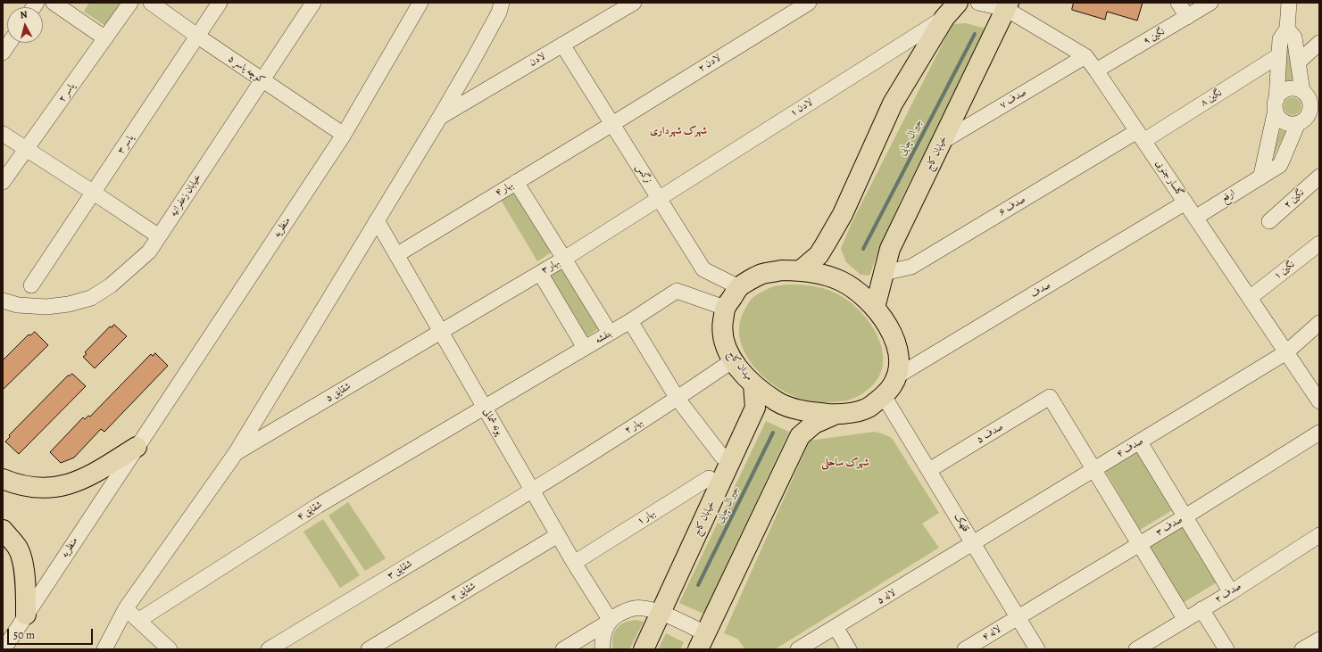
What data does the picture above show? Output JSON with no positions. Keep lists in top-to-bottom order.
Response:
{
  "streets": {
    "main road": ["خیابان کاج", "منظریه", "میدان کاج"],
    "street": [
      "نگین ۹",
      "لادن",
      "لادن ۲",
      "کوچه یاسر ۵",
      "یاسر ۲",
      "نگین ۸",
      "صدف ۷",
      "لادن ۱",
      "یاسر ۳",
      "نرگس",
      "گلسار جنوبی",
      "بهار ۴",
      "خیابان زعفرانیه",
      "ارفع",
      "نگین ۲",
      "صدف ۶",
      "بهار ۳",
      "نگین ۱",
      "صدف",
      "بنفشه",
      "شقایق ۵",
      "پونه شمالی",
      "بهار ۲",
      "صدف ۵",
      "صدف ۴",
      "شقایق ۴",
      "بهار ۱",
      "قلهک",
      "صدف ۳",
      "شقایق ۳",
      "شقایق ۲",
      "صدف ۲",
      "لاله ۵",
      "لاله ۴"
    ]
  },
  "crossings": [
    ["نگین ۹", "گلسار جنوبی"],
    ["لادن", "نرگس"],
    ["لادن ۲", "نرگس"],
    ["لادن ۲", "بهار ۴"],
    ["کوچه یاسر ۵", "یاسر ۳"],
    ["کوچه یاسر ۵", "خیابان زعفرانیه"],
    ["کوچه یاسر ۵", "منظریه"],
    ["نگین ۸", "گلسار جنوبی"],
    ["نگین ۸", "صدف ۶"],
    ["صدف ۷", "خیابان کاج"],
    ["صدف ۷", "گلسار جنوبی"],
    ["لادن ۱", "نرگس"],
    ["لادن ۱", "بهار ۳"],
    ["خیابان کاج", "گلسار جنوبی"],
    ["خیابان کاج", "صدف ۶"],
    ["خیابان کاج", "میدان کاج"],
    ["خیابان کاج", "بهار ۱"],
    ["نرگس", "بهار ۴"],
    ["نرگس", "بهار ۳"],
    ["نرگس", "میدان کاج"],
    ["گلسار جنوبی", "ارفع"],
    ["گلسار جنوبی", "صدف ۶"],
    ["گلسار جنوبی", "نگین ۱"],
    ["گلسار جنوبی", "صدف"],
    ["گلسار جنوبی", "صدف ۴"],
    ["بهار ۴", "پونه شمالی"],
    ["بهار ۳", "شقایق ۵"],
    ["بهار ۳", "پونه شمالی"],
    ["صدف", "میدان کاج"],
    ["بنفشه", "میدان کاج"],
    ["بنفشه", "پونه شمالی"],
    ["بنفشه", "شقایق ۴"],
    ["میدان کاج", "بهار ۲"],
    ["میدان کاج", "قلهک"],
    ["شقایق ۵", "پونه شمالی"],
    ["پونه شمالی", "بهار ۲"],
    ["پونه شمالی", "شقایق ۴"],
    ["پونه شمالی", "بهار ۱"],
    ["پونه شمالی", "شقایق ۳"],
    ["پونه شمالی", "شقایق ۲"],
    ["بهار ۲", "شقایق ۳"],
    ["صدف ۵", "صدف ۴"],
    ["صدف ۵", "قلهک"],
    ["صدف ۴", "قلهک"],
    ["صدف ۴", "لاله ۵"],
    ["قلهک", "صدف ۳"],
    ["قلهک", "لاله ۵"],
    ["قلهک", "لاله ۴"],
    ["صدف ۳", "لاله ۴"]
  ],
  "districts": ["شهرک شهرداری", "شهرک ساحلی"],
  "water": ["جیرال چایی"],
  "scale_bar": "50 m",
  "north": "top"
}
